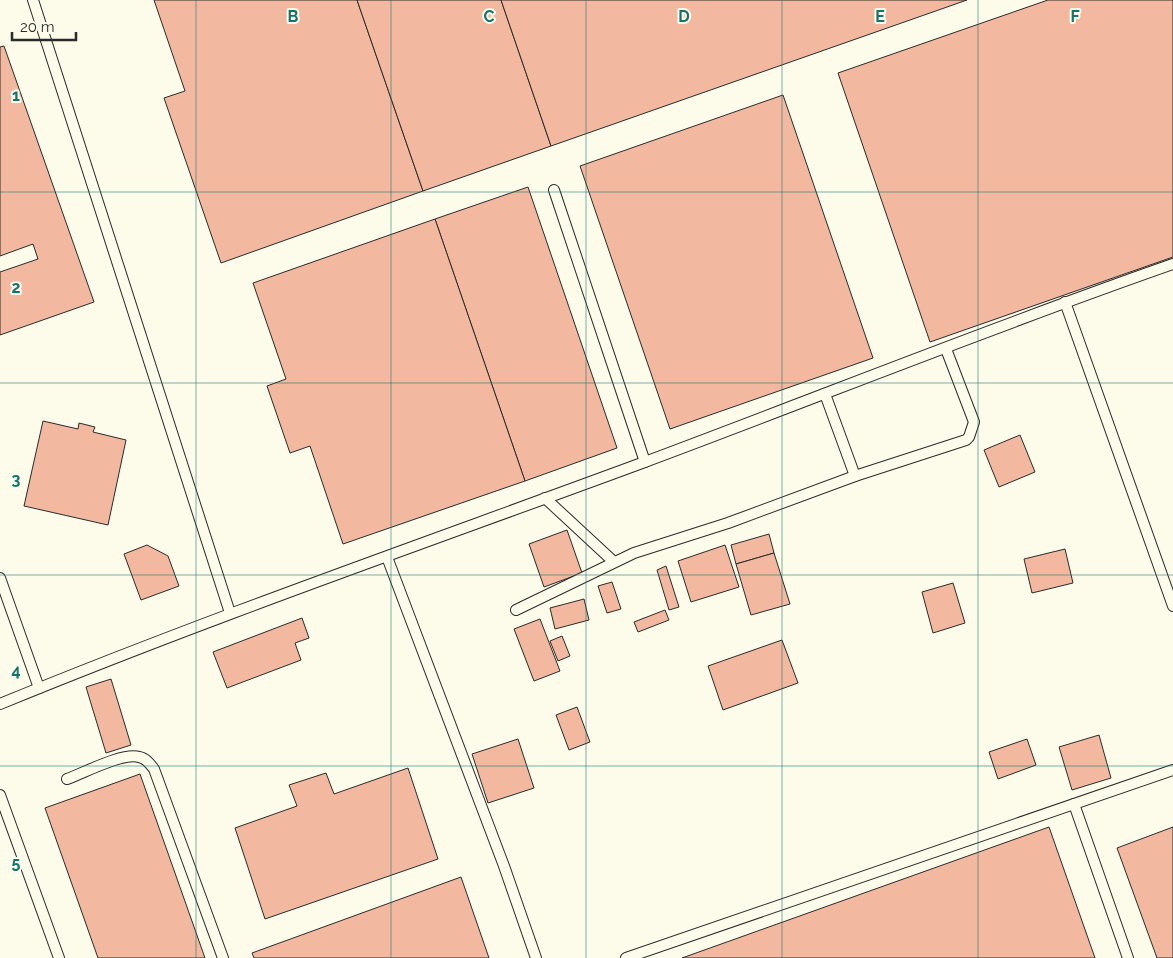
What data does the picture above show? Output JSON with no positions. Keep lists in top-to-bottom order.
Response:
{
  "scale_bar": "20 m",
  "grid": {
    "columns": [
      "B",
      "C",
      "D",
      "E",
      "F"
    ],
    "rows": [
      "1",
      "2",
      "3",
      "4",
      "5"
    ]
  }
}
